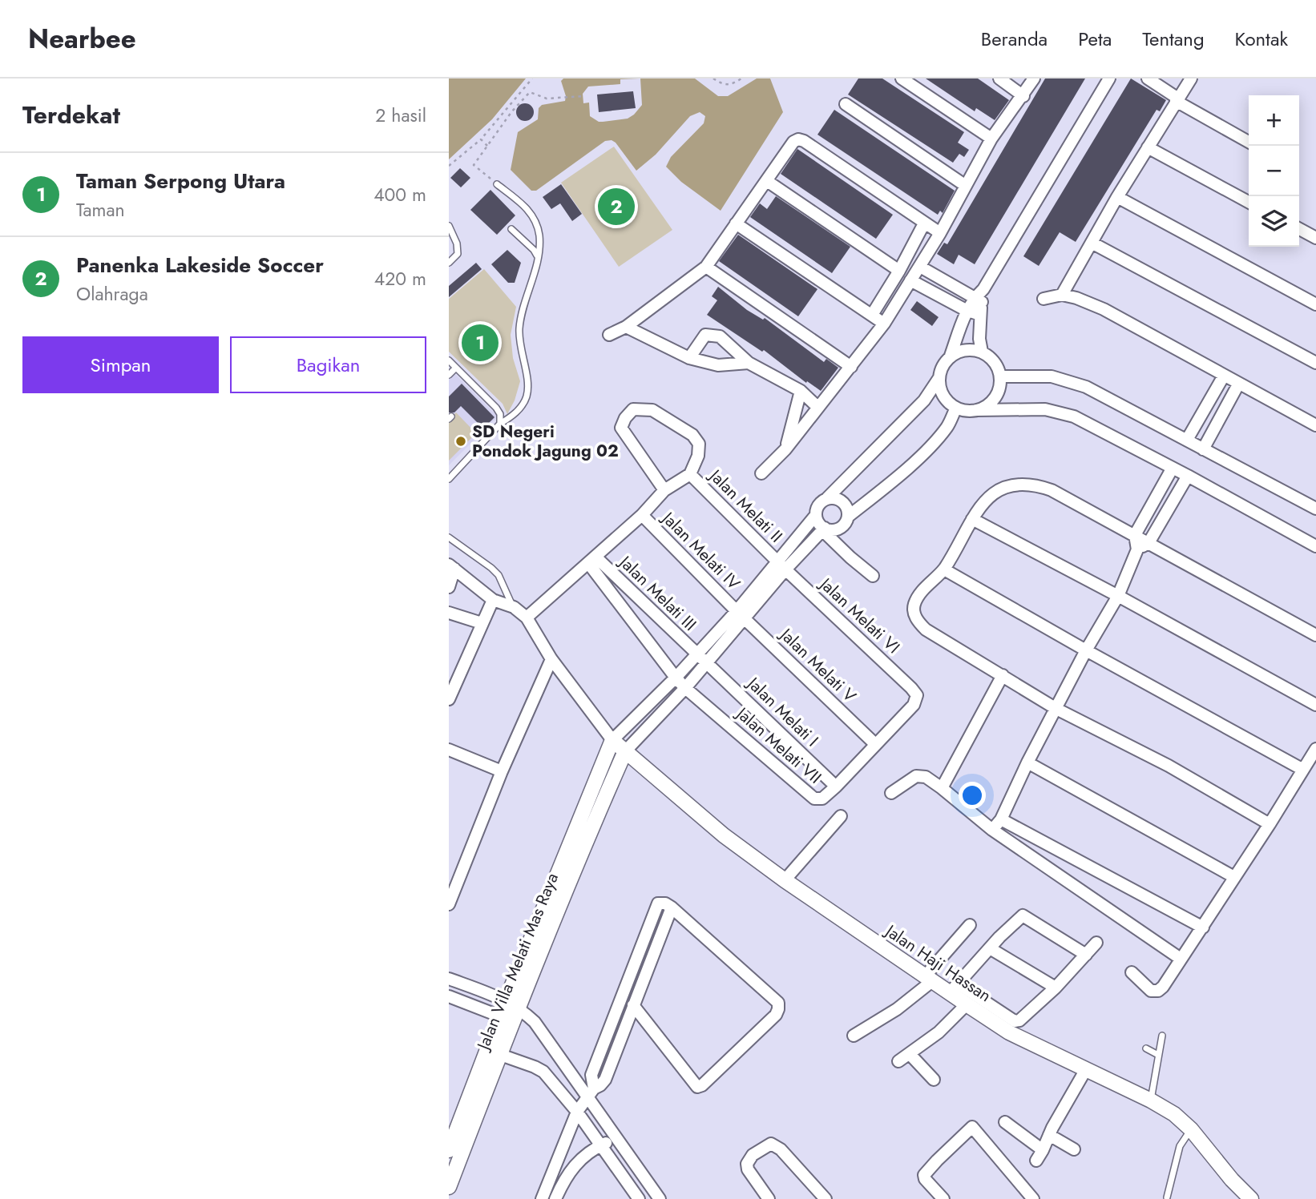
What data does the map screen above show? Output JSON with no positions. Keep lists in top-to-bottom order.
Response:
{
  "streets": {
    "street": [
      "Jalan Melati II",
      "Jalan Melati IV",
      "Jalan Melati III",
      "Jalan Melati VI",
      "Jalan Melati V",
      "Jalan Melati I",
      "Jalan Melati VII",
      "Jalan Villa Melati Mas Raya",
      "Jalan Haji Hassan"
    ]
  },
  "crossings": [
    ["Jalan Melati II", "Jalan Melati VI"],
    ["Jalan Melati IV", "Jalan Melati V"],
    ["Jalan Melati III", "Jalan Melati I"],
    ["Jalan Melati VI", "Jalan Melati VII"],
    ["Jalan Melati V", "Jalan Melati VII"],
    ["Jalan Melati I", "Jalan Melati VII"],
    ["Jalan Villa Melati Mas Raya", "Jalan Haji Hassan"]
  ],
  "places": ["SD Negeri Pondok Jagung 02"],
  "page": {
    "header": "Nearbee",
    "nav": [
      "Beranda",
      "Peta",
      "Tentang",
      "Kontak"
    ],
    "heading": ["Terdekat", "2 hasil"],
    "map_buttons": ["+", "−"],
    "list": [
      {
        "mark": "1",
        "name": "Taman Serpong Utara",
        "note": "Taman",
        "value": "400 m"
      },
      {
        "mark": "2",
        "name": "Panenka Lakeside Soccer",
        "note": "Olahraga",
        "value": "420 m"
      }
    ],
    "pins": ["2", "1"],
    "buttons": ["Simpan", "Bagikan"]
  }
}
